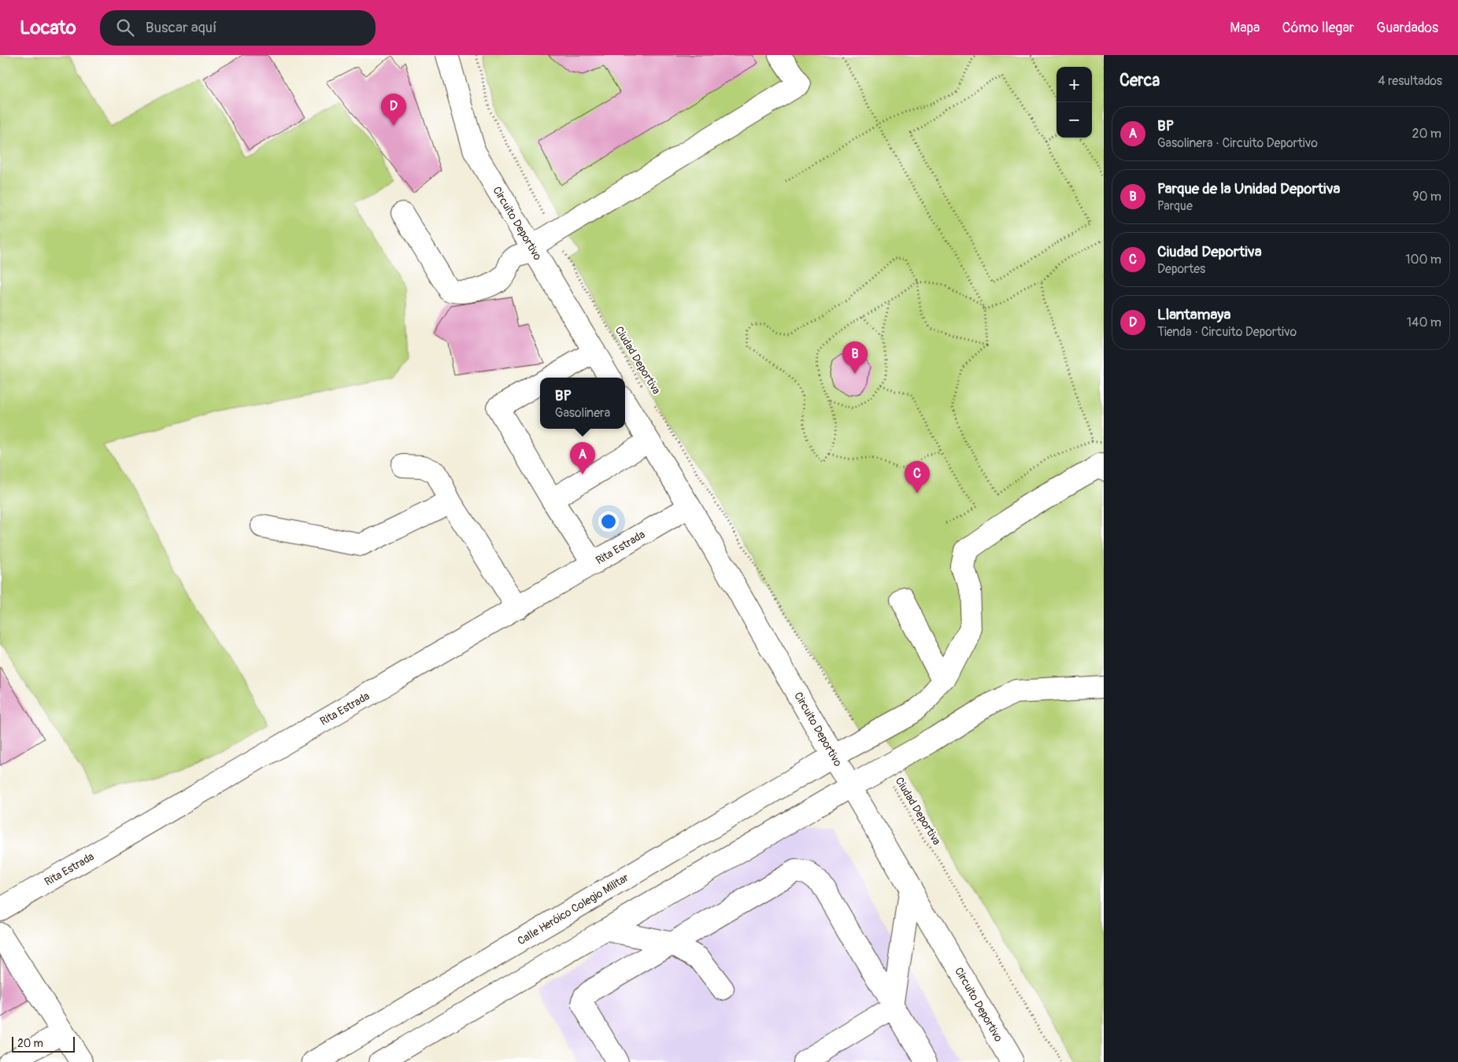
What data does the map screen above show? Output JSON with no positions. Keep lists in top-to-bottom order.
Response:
{
  "streets": {
    "main road": ["Circuito Deportivo", "Rita Estrada", "Calle Heróico Colegio Militar"],
    "path": ["Ciudad Deportiva"]
  },
  "crossings": [
    ["Circuito Deportivo", "Rita Estrada"],
    ["Circuito Deportivo", "Calle Heróico Colegio Militar"],
    ["Ciudad Deportiva", "Calle Heróico Colegio Militar"]
  ],
  "scale_bar": "20 m",
  "page": {
    "header": "Locato",
    "search": "Buscar aquí",
    "nav": ["Mapa", "Cómo llegar", "Guardados"],
    "heading": ["Cerca", "4 resultados"],
    "map_buttons": ["+", "−"],
    "pins": [
      "D",
      "B",
      "A",
      "C"
    ],
    "list": [
      {
        "mark": "A",
        "name": "BP",
        "note": "Gasolinera · Circuito Deportivo",
        "value": "20 m"
      },
      {
        "mark": "B",
        "name": "Parque de la Unidad Deportiva",
        "note": "Parque",
        "value": "90 m"
      },
      {
        "mark": "C",
        "name": "Ciudad Deportiva",
        "note": "Deportes",
        "value": "100 m"
      },
      {
        "mark": "D",
        "name": "Llantamaya",
        "note": "Tienda · Circuito Deportivo",
        "value": "140 m"
      }
    ],
    "popup": ["BP", "Gasolinera"],
    "scale": "20 m"
  }
}
